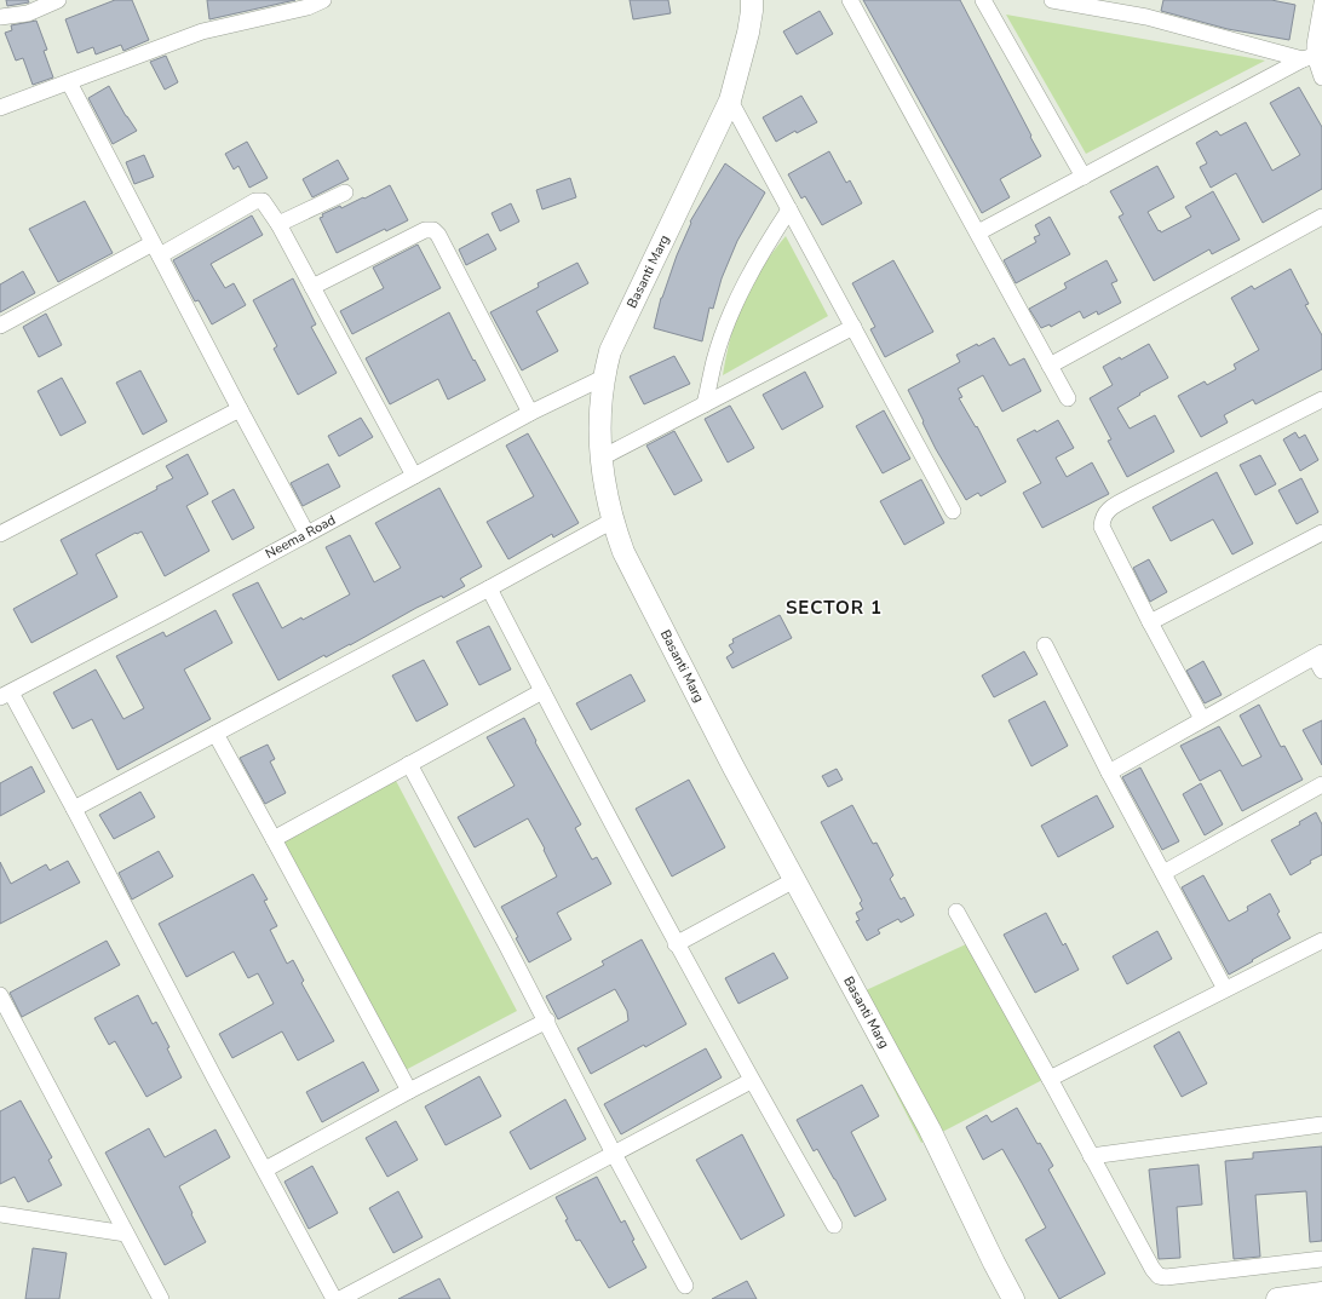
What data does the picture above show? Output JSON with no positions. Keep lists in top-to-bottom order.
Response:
{
  "streets": {
    "street": ["Basanti Marg", "Neema Road"]
  },
  "crossings": [
    ["Basanti Marg", "Neema Road"]
  ],
  "districts": ["SECTOR 1"]
}
